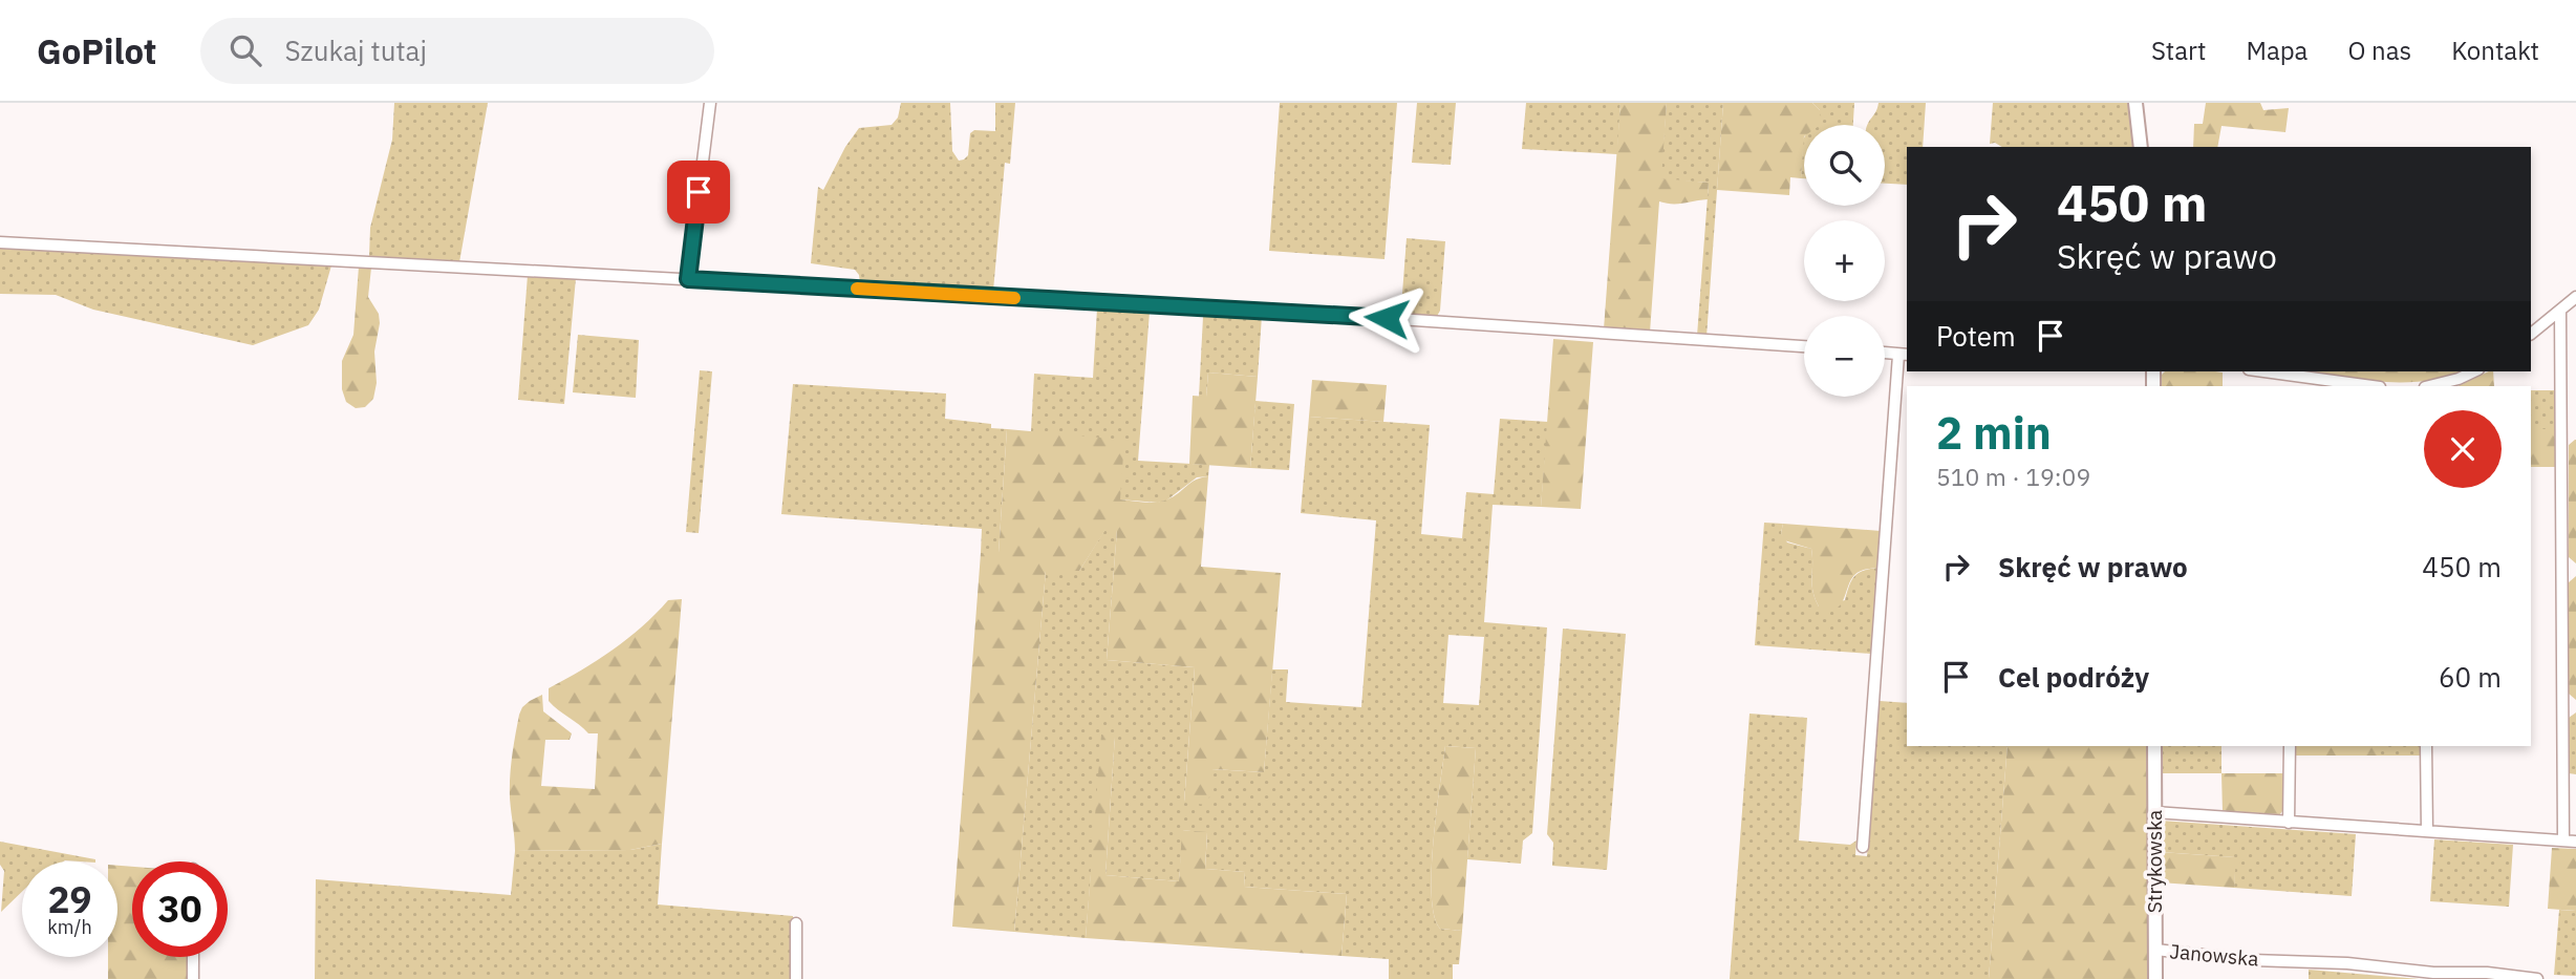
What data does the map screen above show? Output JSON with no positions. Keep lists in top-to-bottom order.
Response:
{
  "streets": {
    "street": ["Strykowska", "Janowska"]
  },
  "crossings": [
    ["Strykowska", "Janowska"]
  ],
  "page": {
    "header": "GoPilot",
    "search": "Szukaj tutaj",
    "nav": [
      "Start",
      "Mapa",
      "O nas",
      "Kontakt"
    ],
    "map_buttons": ["+", "−"],
    "turn": ["450 m", "Skręć w prawo"],
    "then": "Potem",
    "heading": ["2 min", "510 m · 19:09"],
    "list": [
      {
        "name": "Skręć w prawo",
        "value": "450 m"
      },
      {
        "name": "Cel podróży",
        "value": "60 m"
      }
    ],
    "speed": "29 km/h",
    "limit": "30"
  }
}
